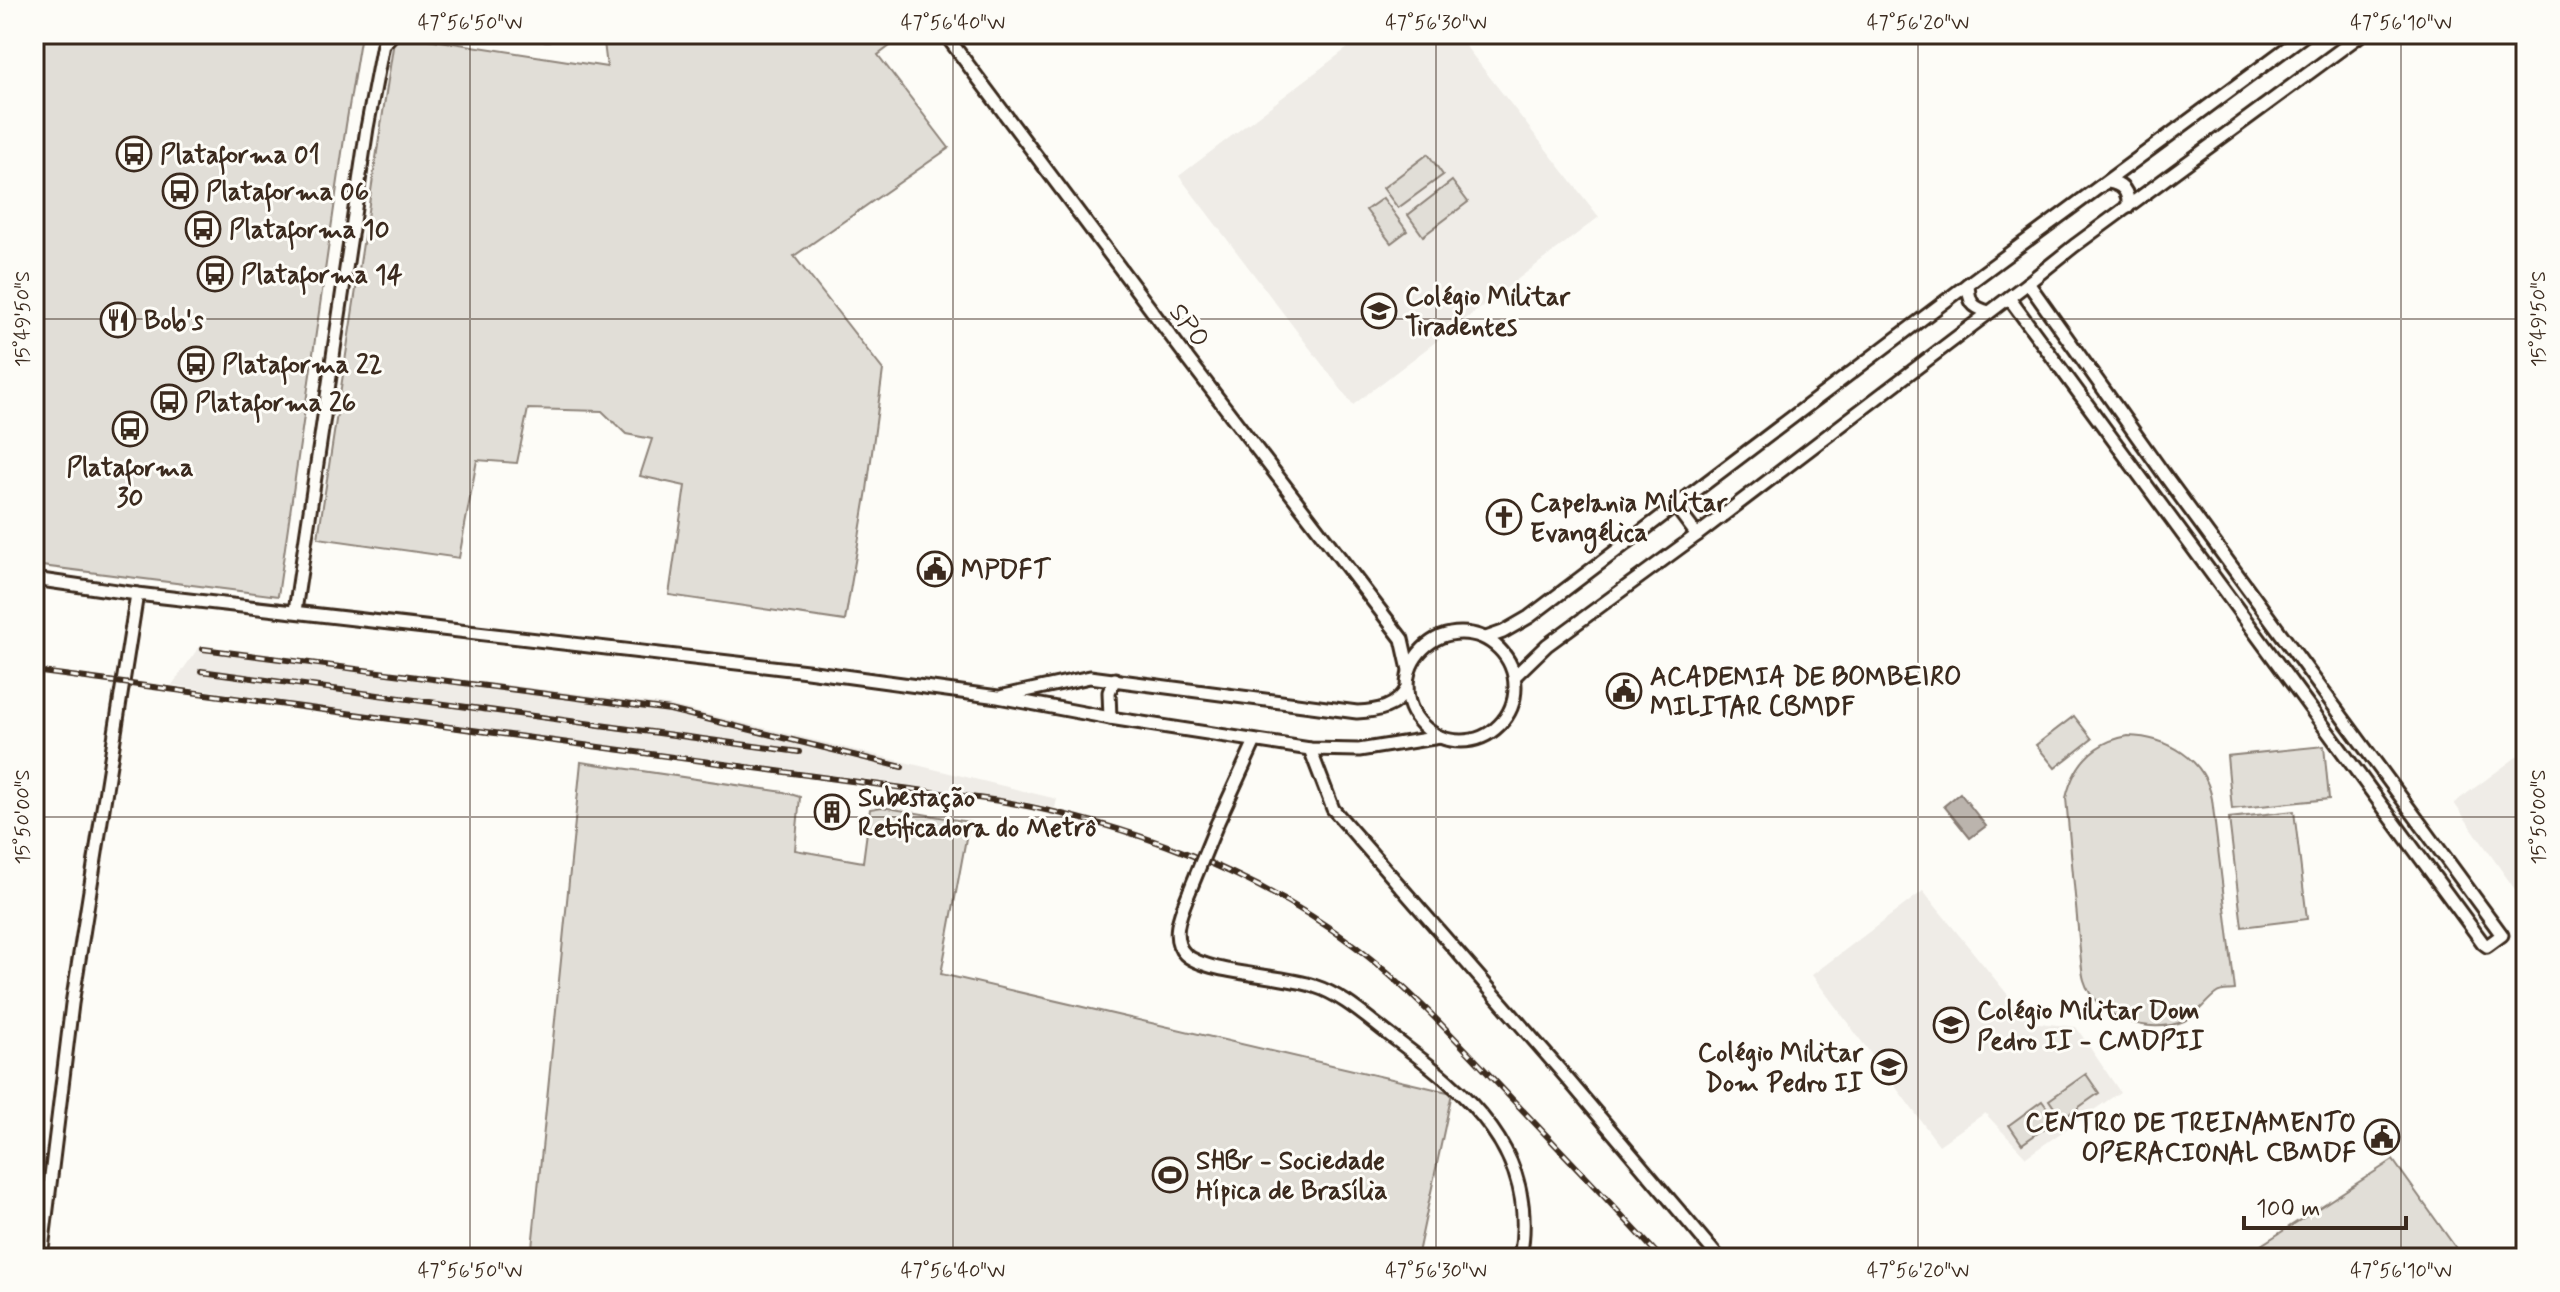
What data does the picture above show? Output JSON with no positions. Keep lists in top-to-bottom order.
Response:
{
  "streets": {
    "street": ["SPO"]
  },
  "places": {
    "bus stop": [
      "Plataforma 01",
      "Plataforma 06",
      "Plataforma 10",
      "Plataforma 14",
      "Plataforma 22",
      "Plataforma 26",
      "Plataforma 30"
    ],
    "school or university": ["Colégio Militar Tiradentes", "Colégio Militar Dom Pedro II - CMDPII", "Colégio Militar Dom Pedro II"],
    "restaurant": ["Bob's"],
    "church": ["Capelania Militar Evangélica"],
    "public building": ["MPDFT", "ACADEMIA DE BOMBEIRO MILITAR CBMDF", "CENTRO DE TREINAMENTO OPERACIONAL CBMDF"],
    "building": ["Subestação Retificadora do Metrô"],
    "sports": ["SHBr - Sociedade Hípica de Brasília"]
  },
  "scale_bar": "100 m",
  "coordinates": [
    "47°56'50\"W",
    "47°56'40\"W",
    "47°56'30\"W",
    "47°56'20\"W",
    "47°56'10\"W",
    "15°49'50\"S",
    "15°50'00\"S"
  ]
}
